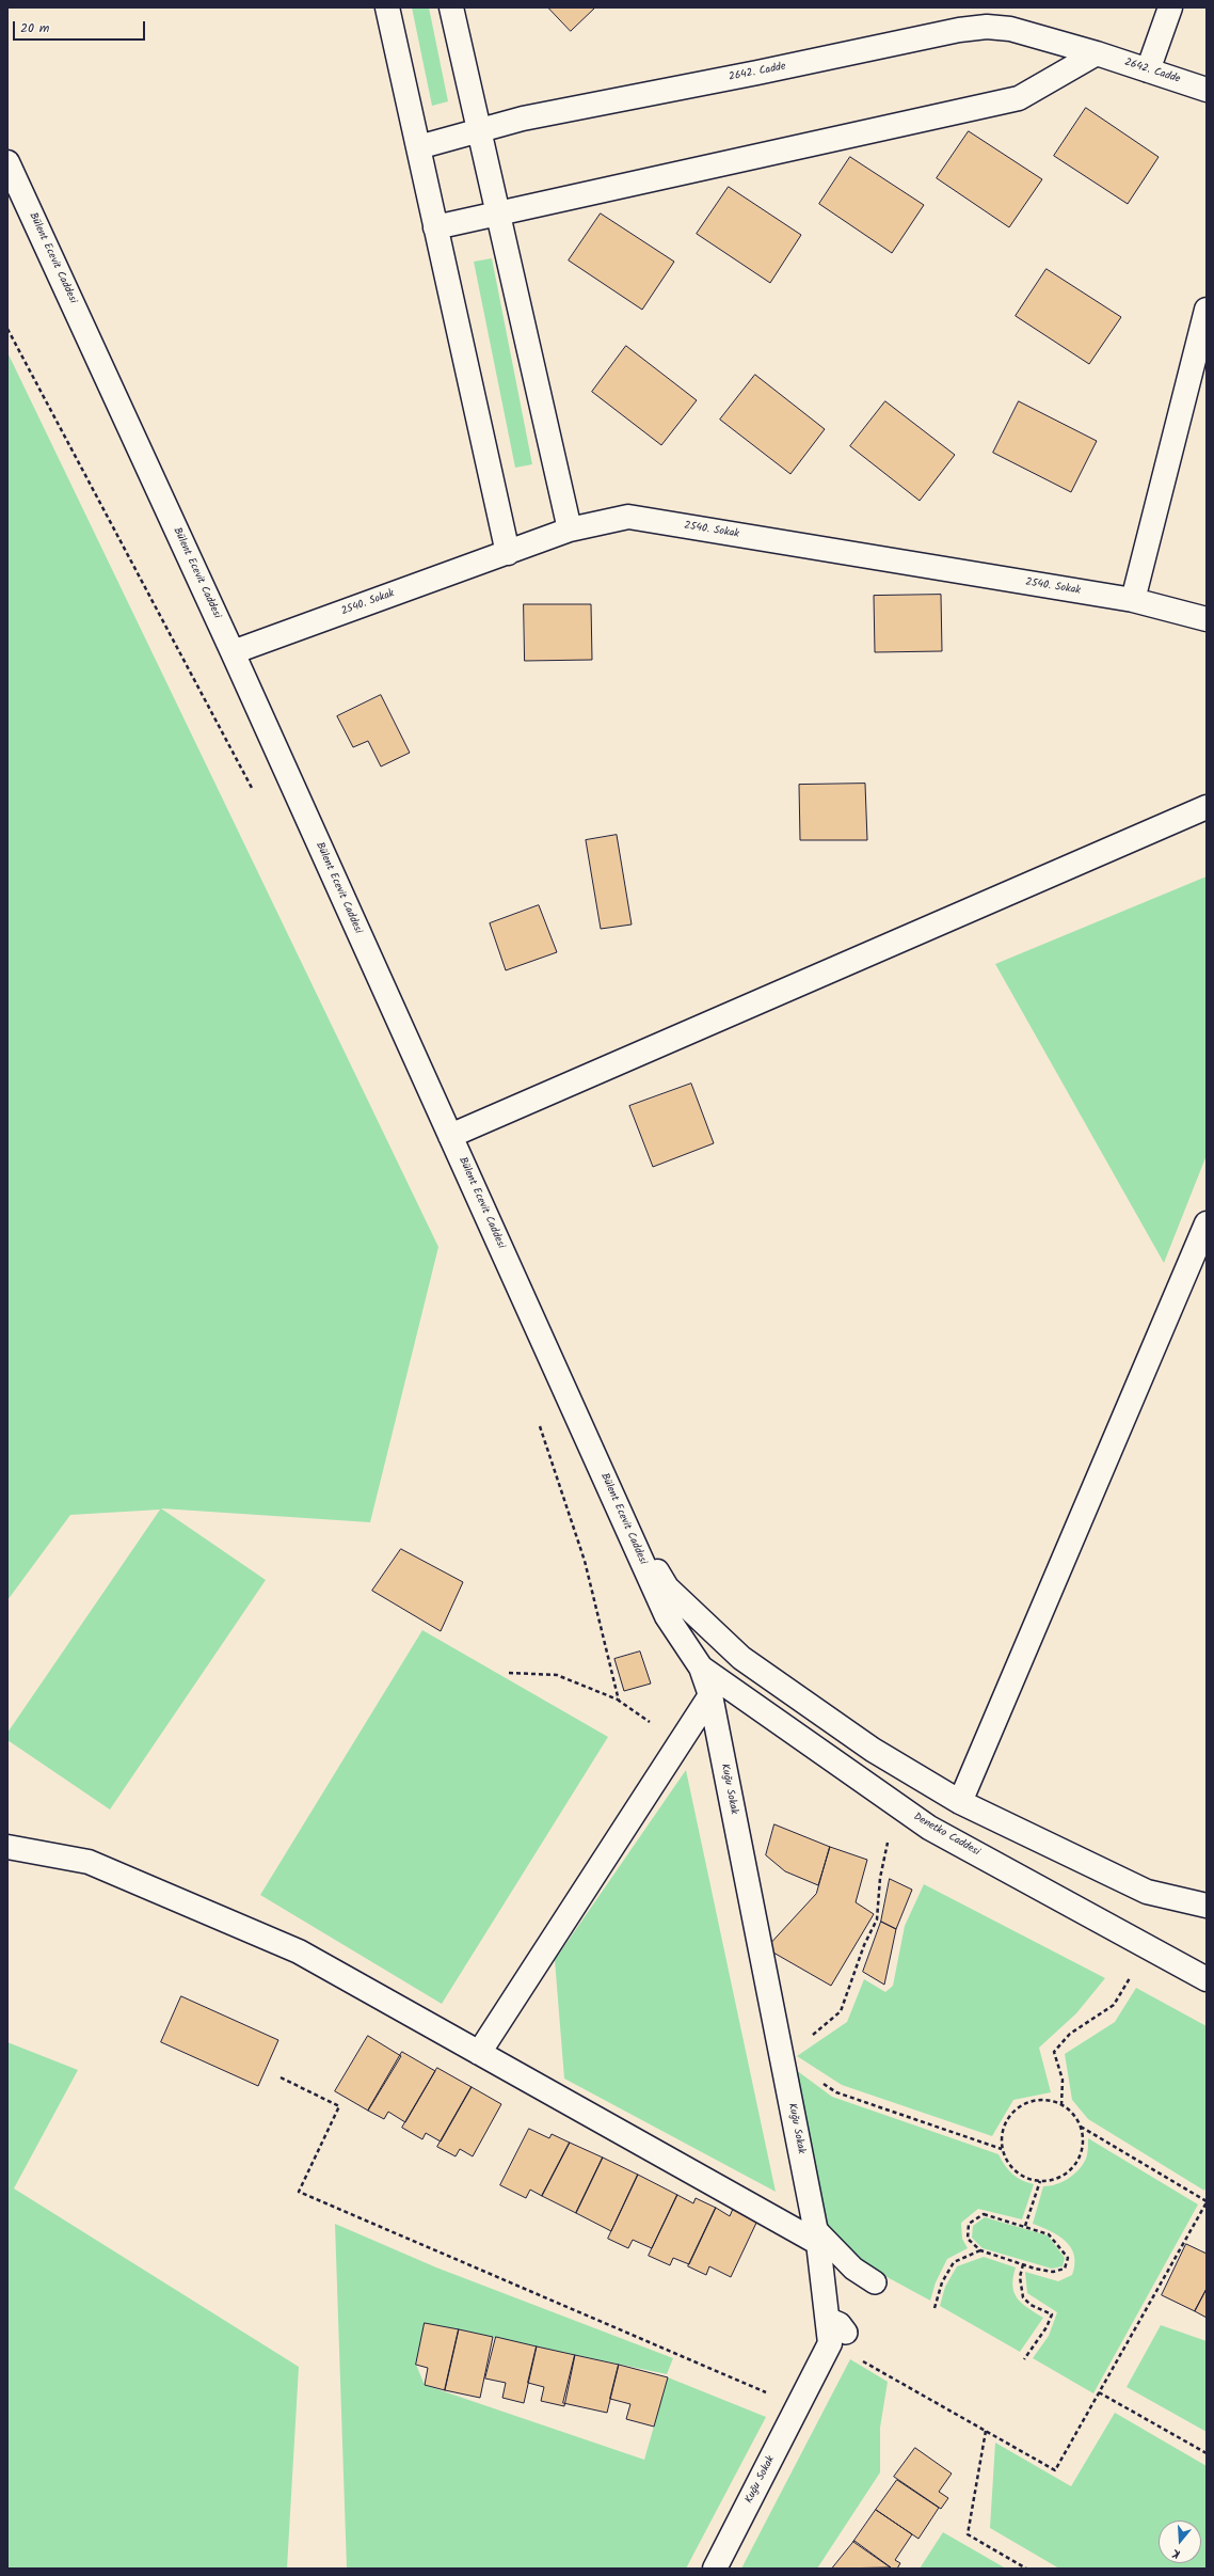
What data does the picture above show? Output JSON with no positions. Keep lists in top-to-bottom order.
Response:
{
  "streets": {
    "street": [
      "2642. Cadde",
      "Bülent Ecevit Caddesi",
      "2540. Sokak",
      "Kuğu Sokak",
      "Denetko Caddesi"
    ]
  },
  "crossings": [
    ["Bülent Ecevit Caddesi", "2540. Sokak"],
    ["Bülent Ecevit Caddesi", "Kuğu Sokak"],
    ["Bülent Ecevit Caddesi", "Denetko Caddesi"],
    ["Kuğu Sokak", "Denetko Caddesi"]
  ],
  "scale_bar": "20 m",
  "north": "bottom"
}
